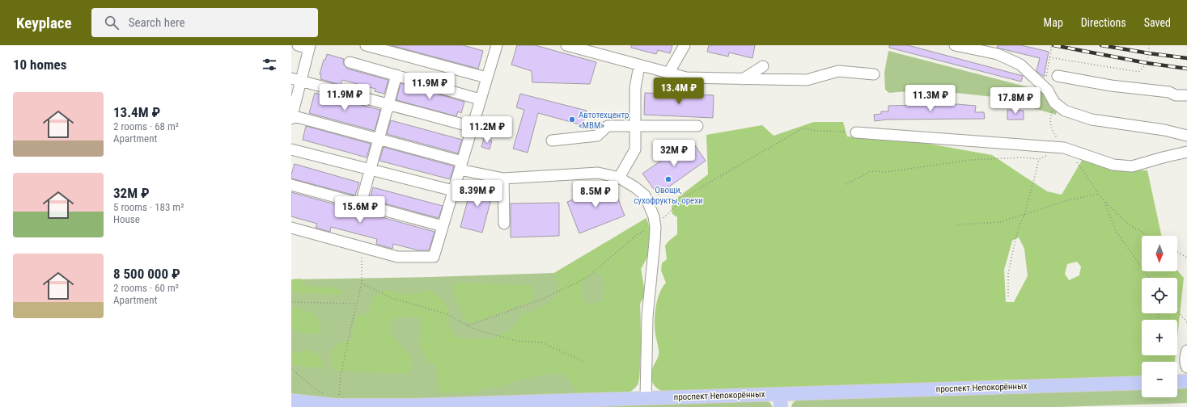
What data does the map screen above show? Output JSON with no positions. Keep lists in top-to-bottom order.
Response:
{
  "streets": {
    "main road": ["проспект Непокорённых"]
  },
  "places": ["Автотехцентр «МВМ»", "Овощи, сухофрукты, орехи"],
  "north": "bottom",
  "page": {
    "header": "Keyplace",
    "search": "Search here",
    "nav": ["Map", "Directions", "Saved"],
    "heading": "10 homes",
    "price": [
      "11.9M ₽",
      "13.4M ₽",
      "11.9M ₽",
      "11.3M ₽",
      "17.8M ₽",
      "11.2M ₽",
      "32M ₽",
      "8.39M ₽",
      "8.5M ₽",
      "15.6M ₽"
    ],
    "list": [
      {
        "name": "13.4M ₽",
        "note": "2 rooms · 68 m² · Apartment"
      },
      {
        "name": "32M ₽",
        "note": "5 rooms · 183 m² · House"
      },
      {
        "name": "8 500 000 ₽",
        "note": "2 rooms · 60 m² · Apartment"
      }
    ],
    "map_buttons": ["+", "−"]
  }
}
